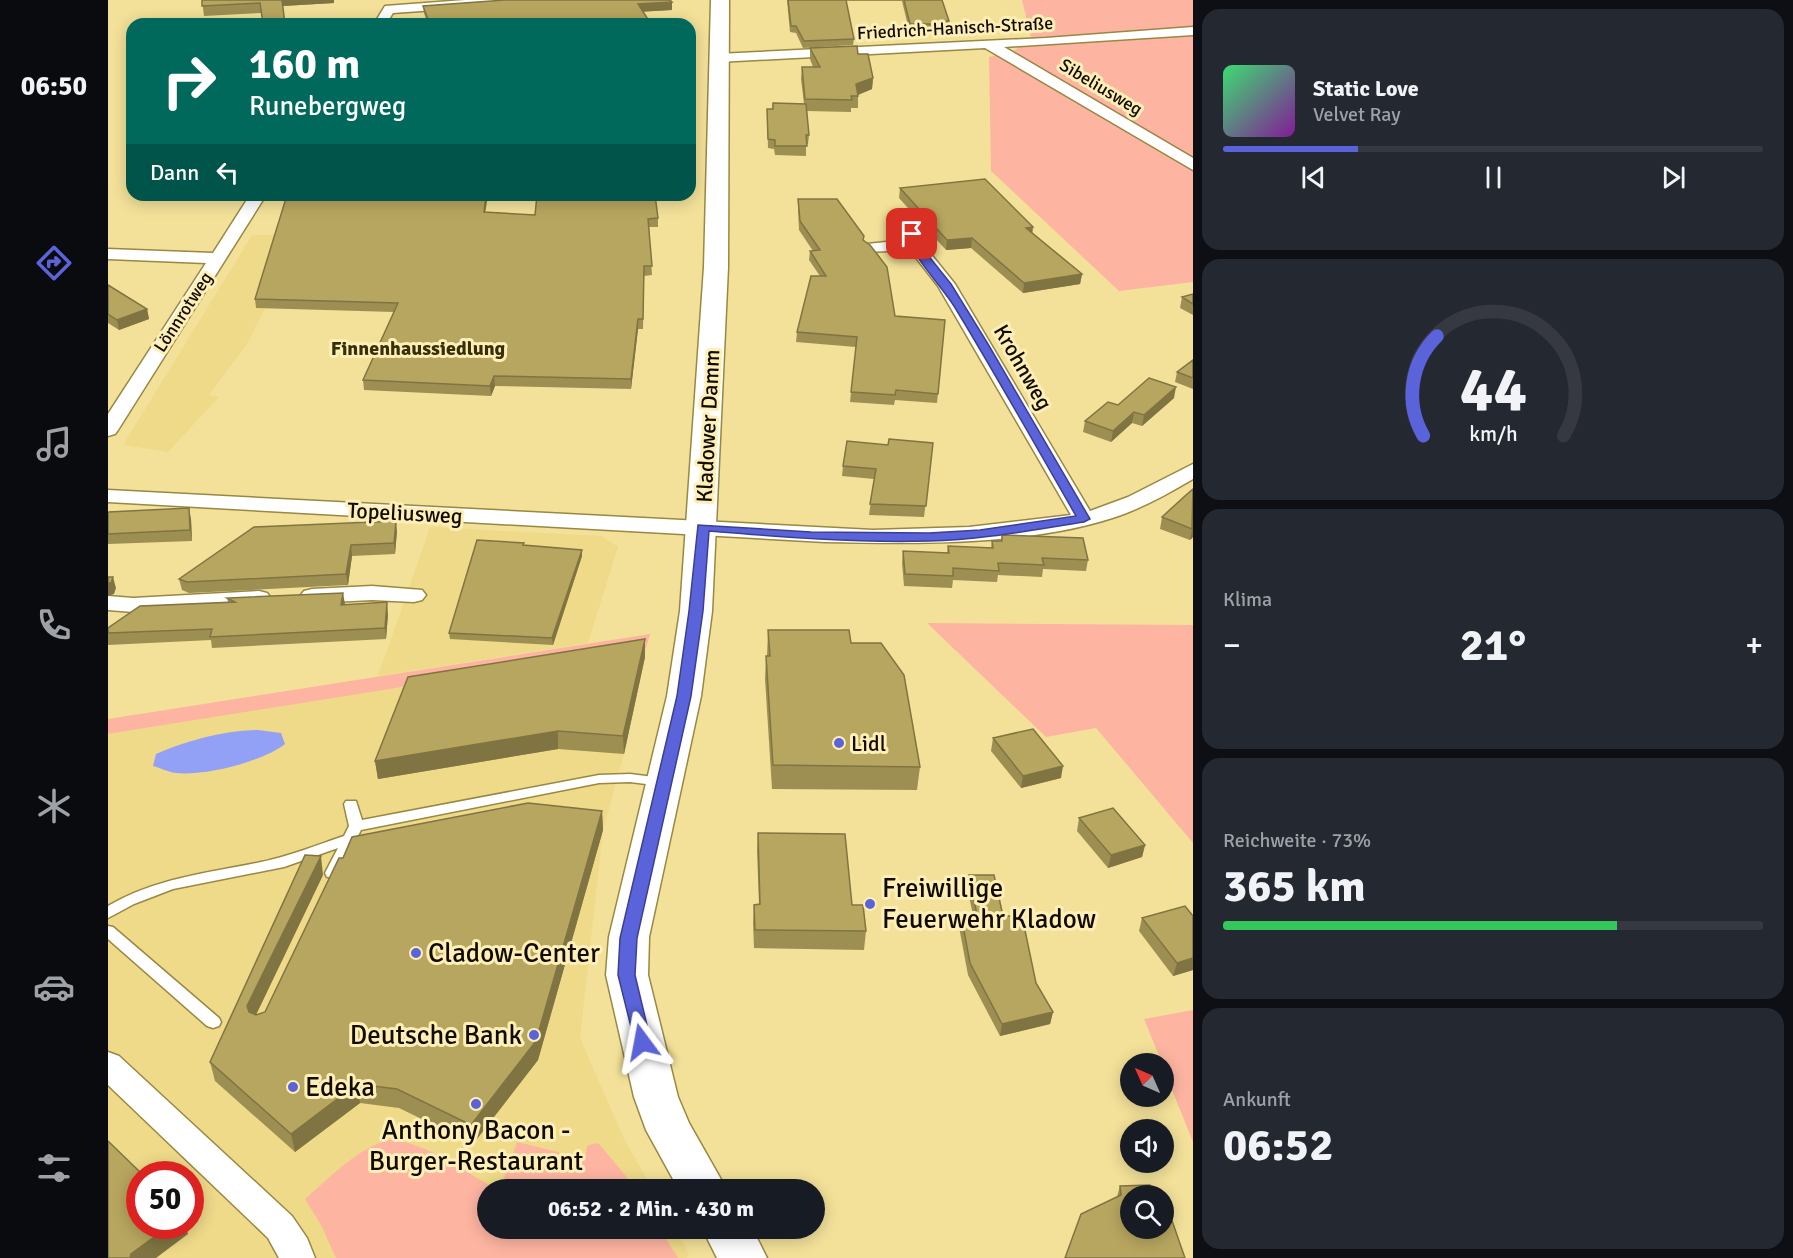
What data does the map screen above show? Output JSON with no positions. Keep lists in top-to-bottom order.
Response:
{
  "streets": {
    "main road": ["Kladower Damm"],
    "street": [
      "Friedrich-Hanisch-Straße",
      "Sibeliusweg",
      "Lönnrotweg",
      "Krohnweg",
      "Topeliusweg"
    ]
  },
  "crossings": [
    ["Friedrich-Hanisch-Straße", "Sibeliusweg"],
    ["Friedrich-Hanisch-Straße", "Kladower Damm"],
    ["Krohnweg", "Topeliusweg"],
    ["Kladower Damm", "Topeliusweg"]
  ],
  "districts": ["Finnenhaussiedlung"],
  "places": [
    "Lidl",
    "Freiwillige Feuerwehr Kladow",
    "Cladow-Center",
    "Deutsche Bank",
    "Edeka",
    "Anthony Bacon - Burger-Restaurant"
  ],
  "north": "top left",
  "page": {
    "tabs": "06:50",
    "turn": ["160 m", "Runebergweg"],
    "song": ["Static Love", "Velvet Ray"],
    "then": "Dann",
    "tile": [
      "Klima",
      ["Reichweite · 73%", "365 km"],
      ["Ankunft", "06:52"]
    ],
    "heat": ["−", "21°", "+"],
    "limit": "50",
    "trip": "06:52 · 2 Min. · 430 m",
    "gauge": ["44", "km/h"]
  }
}
